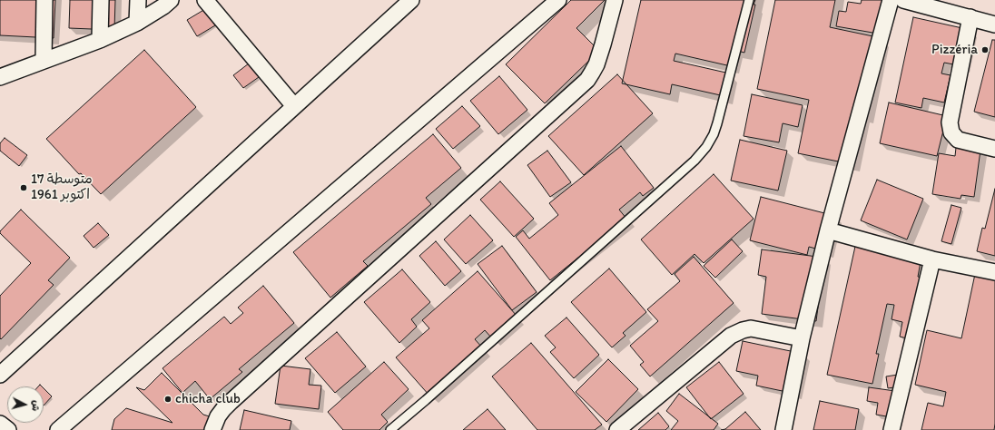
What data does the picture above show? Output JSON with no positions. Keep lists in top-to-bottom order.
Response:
{
  "places": ["Pizzéria", "متوسطة 17 اكتوبر 1961", "chicha club"],
  "north": "right"
}
